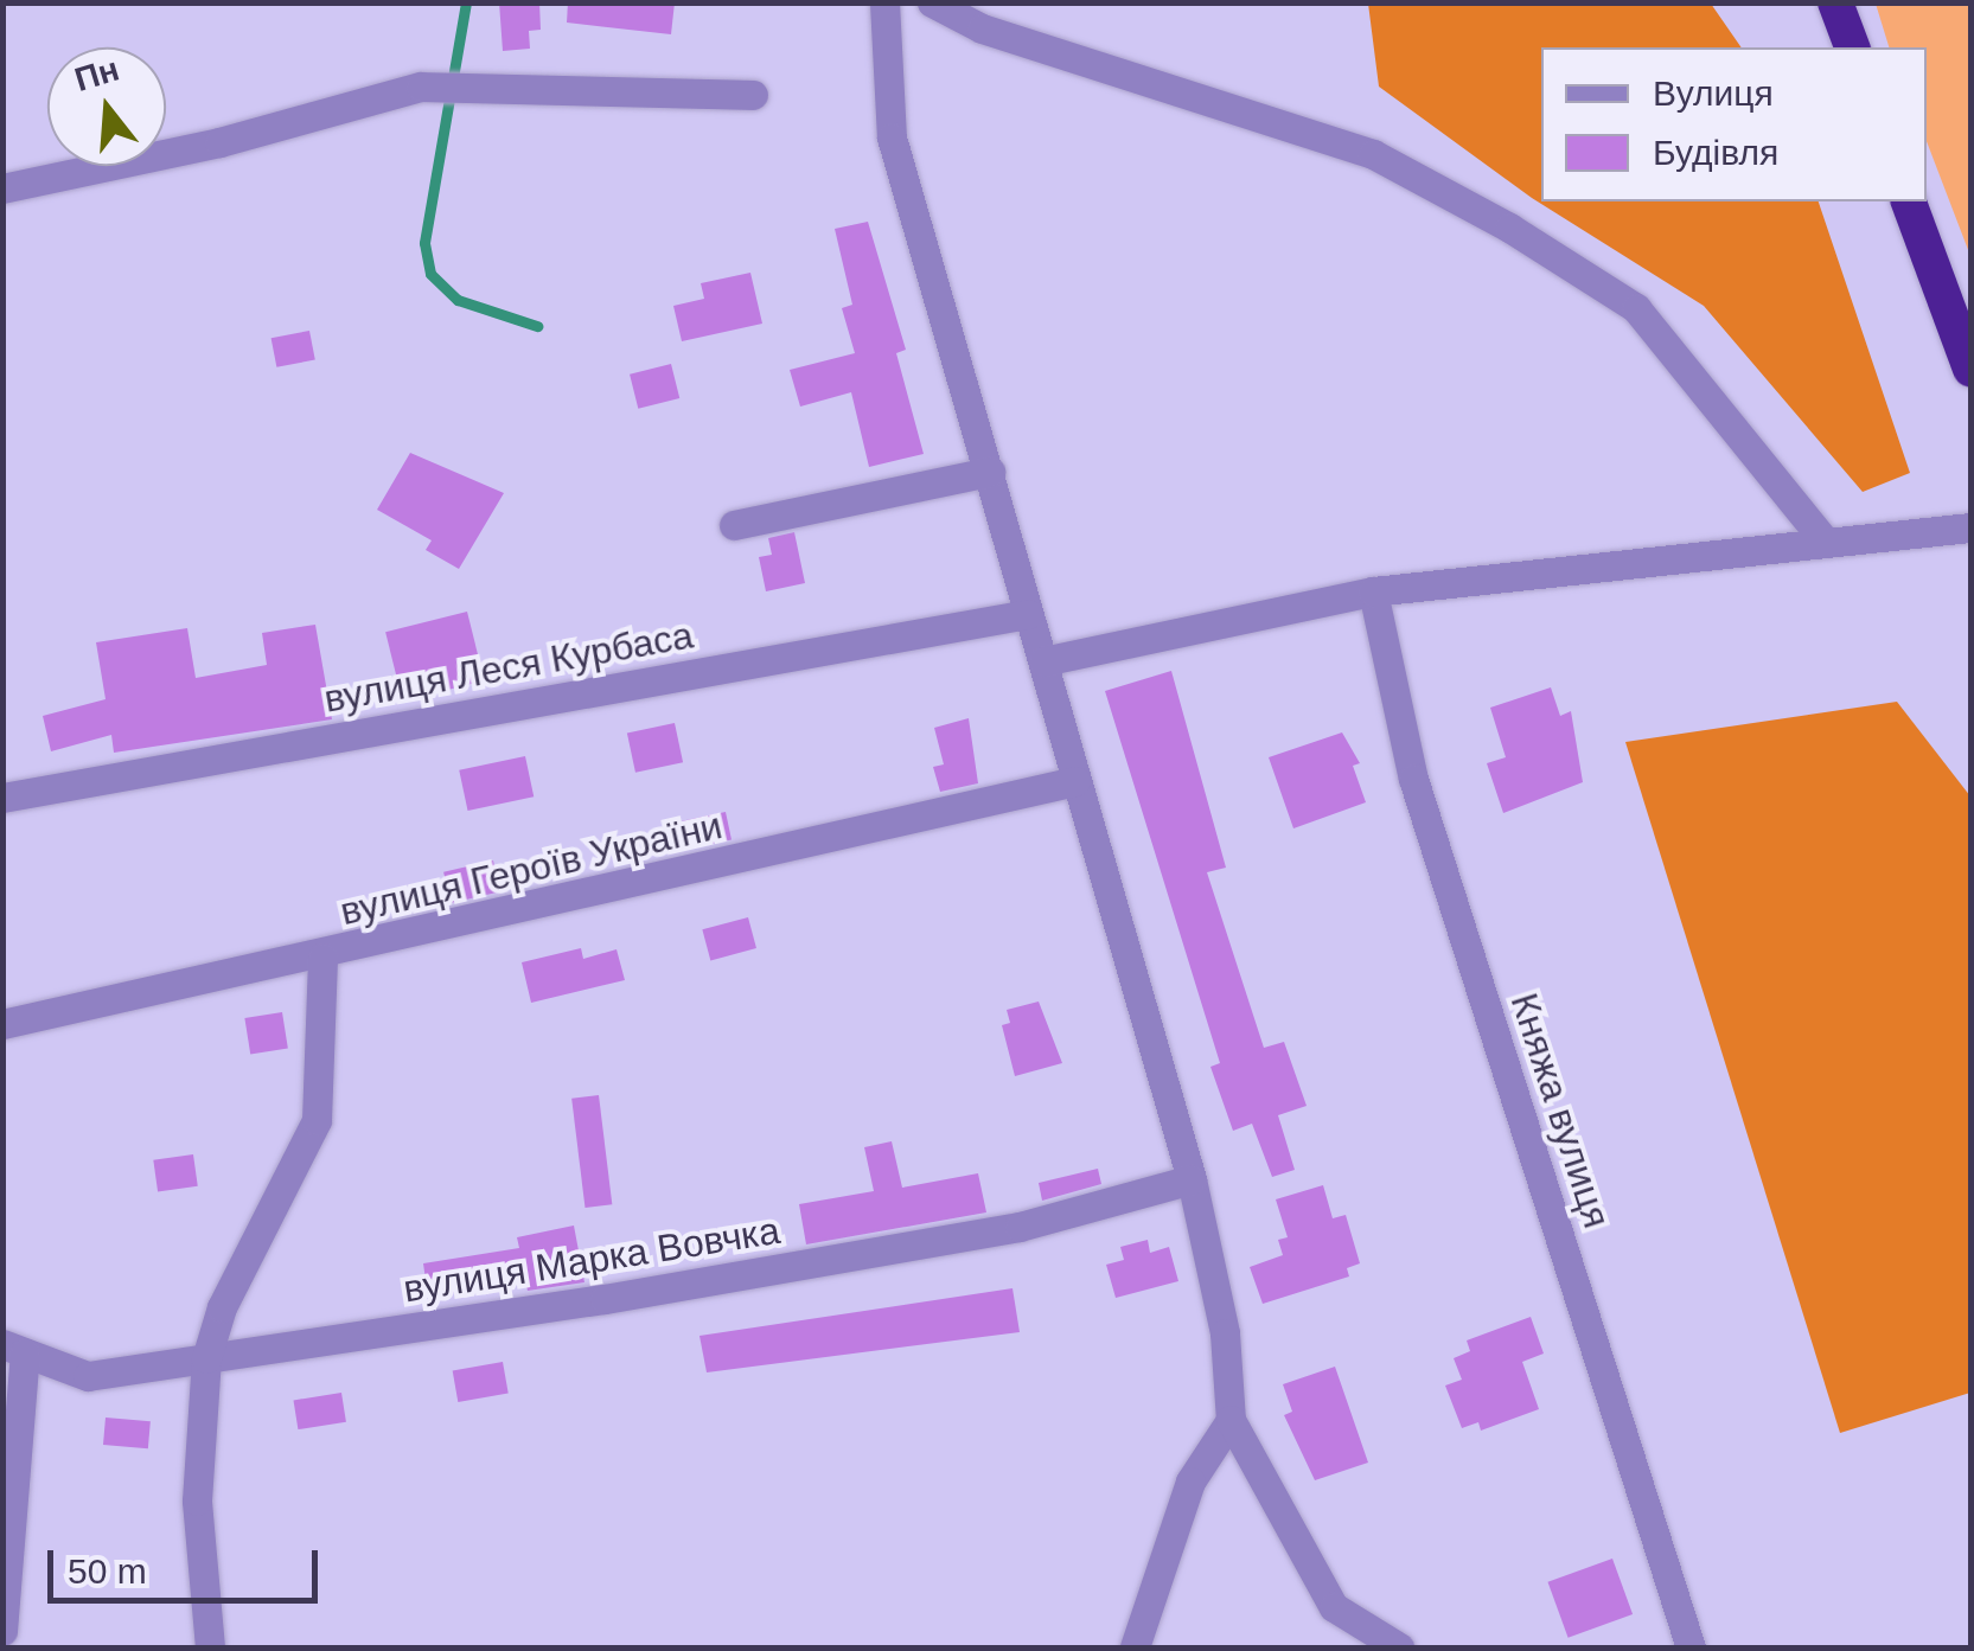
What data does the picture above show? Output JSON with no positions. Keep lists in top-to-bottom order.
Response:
{
  "streets": {
    "street": [
      "вулиця Леся Курбаса",
      "вулиця Героїв України",
      "Княжа вулиця",
      "вулиця Марка Вовчка"
    ]
  },
  "legend": ["Вулиця", "Будівля"],
  "scale_bar": "50 m",
  "north": "top"
}
